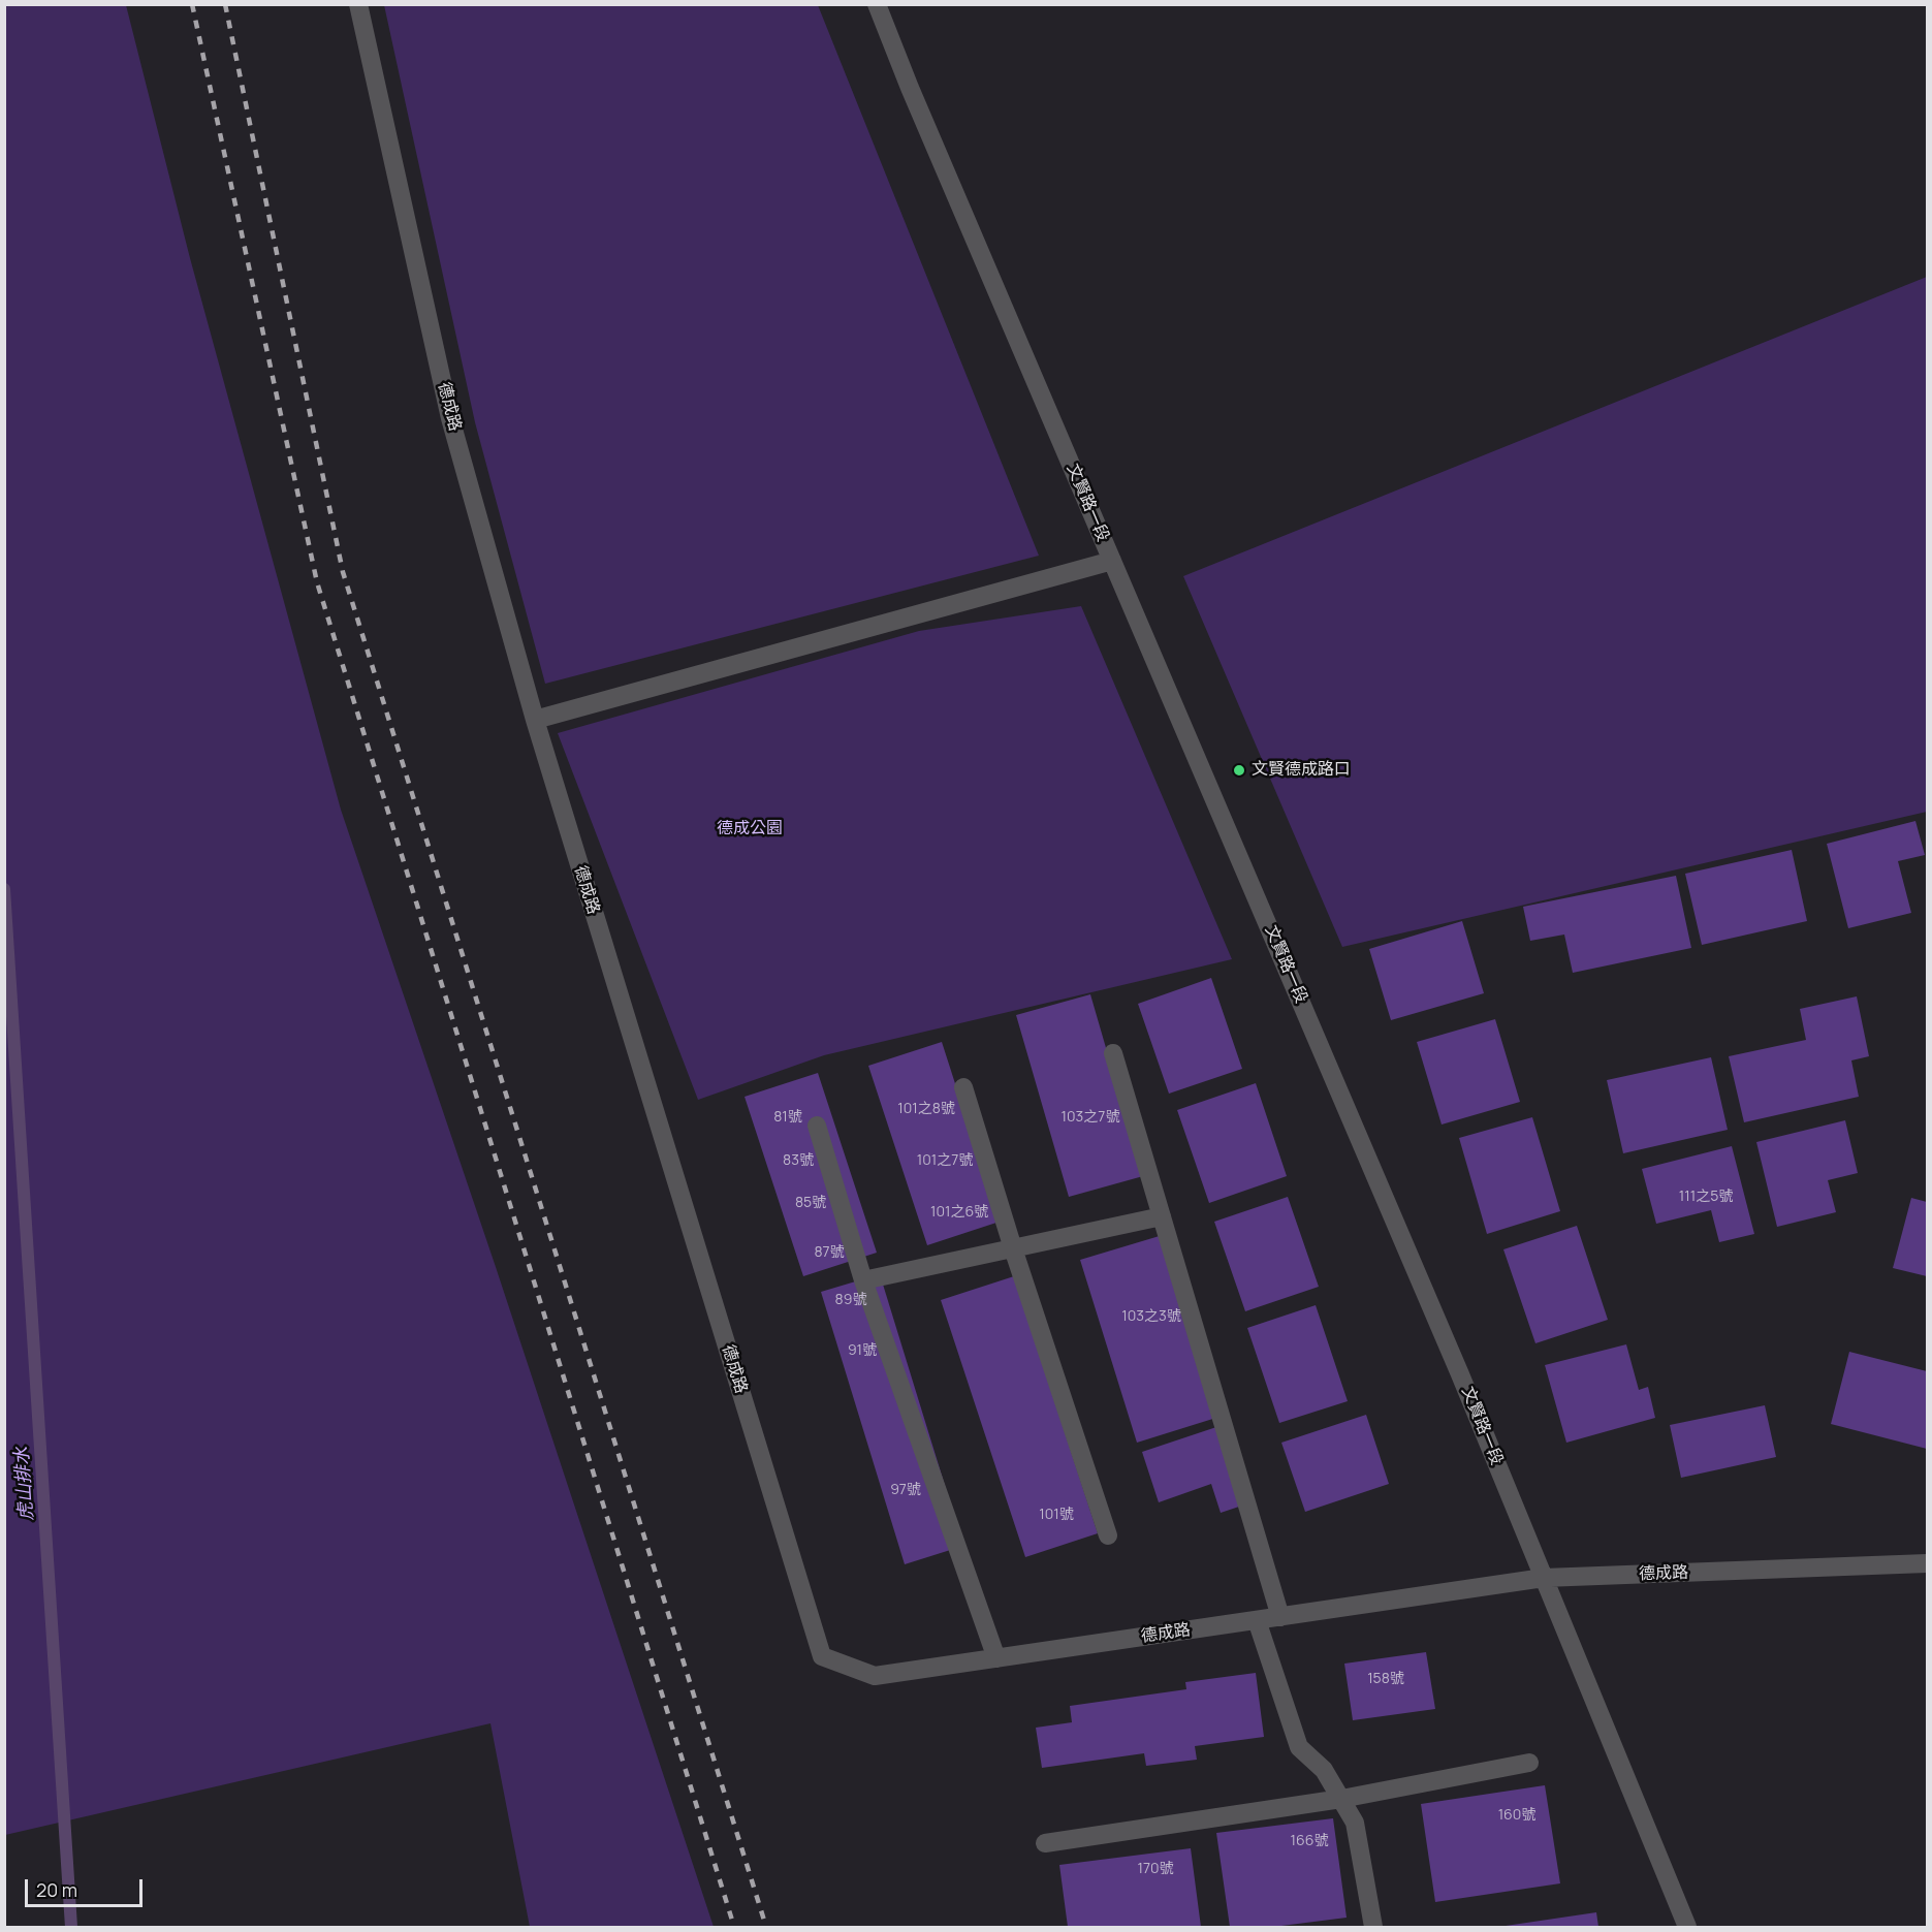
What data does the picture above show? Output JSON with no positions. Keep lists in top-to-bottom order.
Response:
{
  "streets": {
    "street": ["德成路", "文賢路一段"]
  },
  "crossings": [
    ["德成路", "文賢路一段"]
  ],
  "water": ["虎山排水"],
  "parks": ["德成公園"],
  "places": ["文賢德成路口"],
  "house_numbers": [
    "101之8號",
    "81號",
    "103之7號",
    "83號",
    "101之7號",
    "111之5號",
    "85號",
    "101之6號",
    "87號",
    "89號",
    "103之3號",
    "91號",
    "97號",
    "101號",
    "158號",
    "160號",
    "166號",
    "170號"
  ],
  "scale_bar": "20 m"
}
